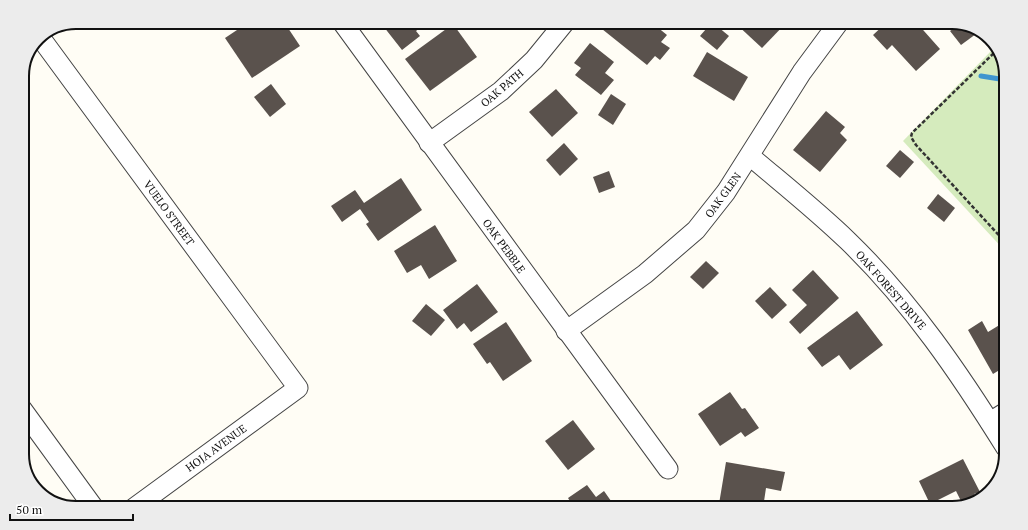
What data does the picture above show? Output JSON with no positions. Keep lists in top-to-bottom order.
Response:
{
  "streets": {
    "street": [
      "OAK PATH",
      "OAK GLEN",
      "VUELO STREET",
      "OAK PEBBLE",
      "OAK FOREST DRIVE",
      "HOJA AVENUE"
    ]
  },
  "crossings": [
    ["OAK PATH", "OAK PEBBLE"],
    ["OAK GLEN", "OAK PEBBLE"],
    ["OAK GLEN", "OAK FOREST DRIVE"],
    ["VUELO STREET", "HOJA AVENUE"]
  ],
  "scale_bar": "50 m"
}
